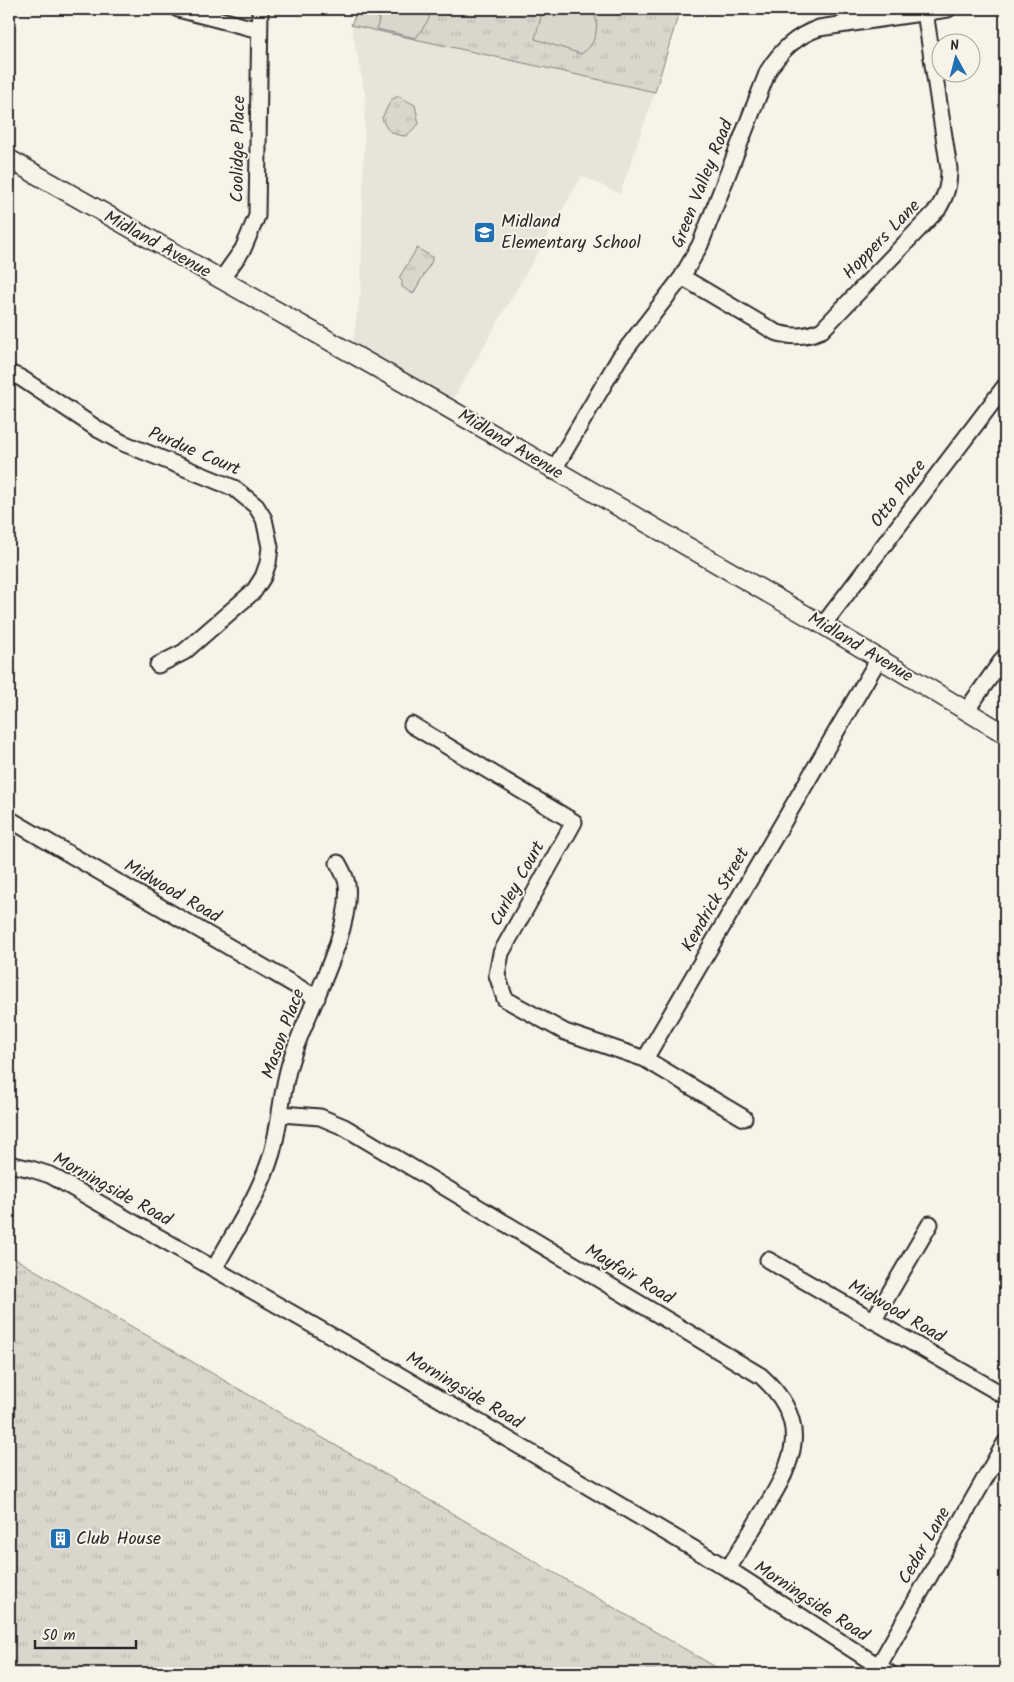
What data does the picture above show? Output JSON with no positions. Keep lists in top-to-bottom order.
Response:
{
  "streets": {
    "street": [
      "Coolidge Place",
      "Green Valley Road",
      "Hoppers Lane",
      "Midland Avenue",
      "Purdue Court",
      "Otto Place",
      "Curley Court",
      "Midwood Road",
      "Kendrick Street",
      "Mason Place",
      "Morningside Road",
      "Mayfair Road",
      "Cedar Lane"
    ]
  },
  "crossings": [
    ["Coolidge Place", "Midland Avenue"],
    ["Green Valley Road", "Hoppers Lane"],
    ["Green Valley Road", "Midland Avenue"],
    ["Midland Avenue", "Otto Place"],
    ["Midland Avenue", "Kendrick Street"],
    ["Curley Court", "Kendrick Street"],
    ["Midwood Road", "Mason Place"],
    ["Mason Place", "Morningside Road"],
    ["Mason Place", "Mayfair Road"],
    ["Morningside Road", "Mayfair Road"],
    ["Morningside Road", "Cedar Lane"]
  ],
  "places": {
    "school or university": ["Midland Elementary School"],
    "building": ["Club House"]
  },
  "scale_bar": "50 m",
  "north": "top"
}
